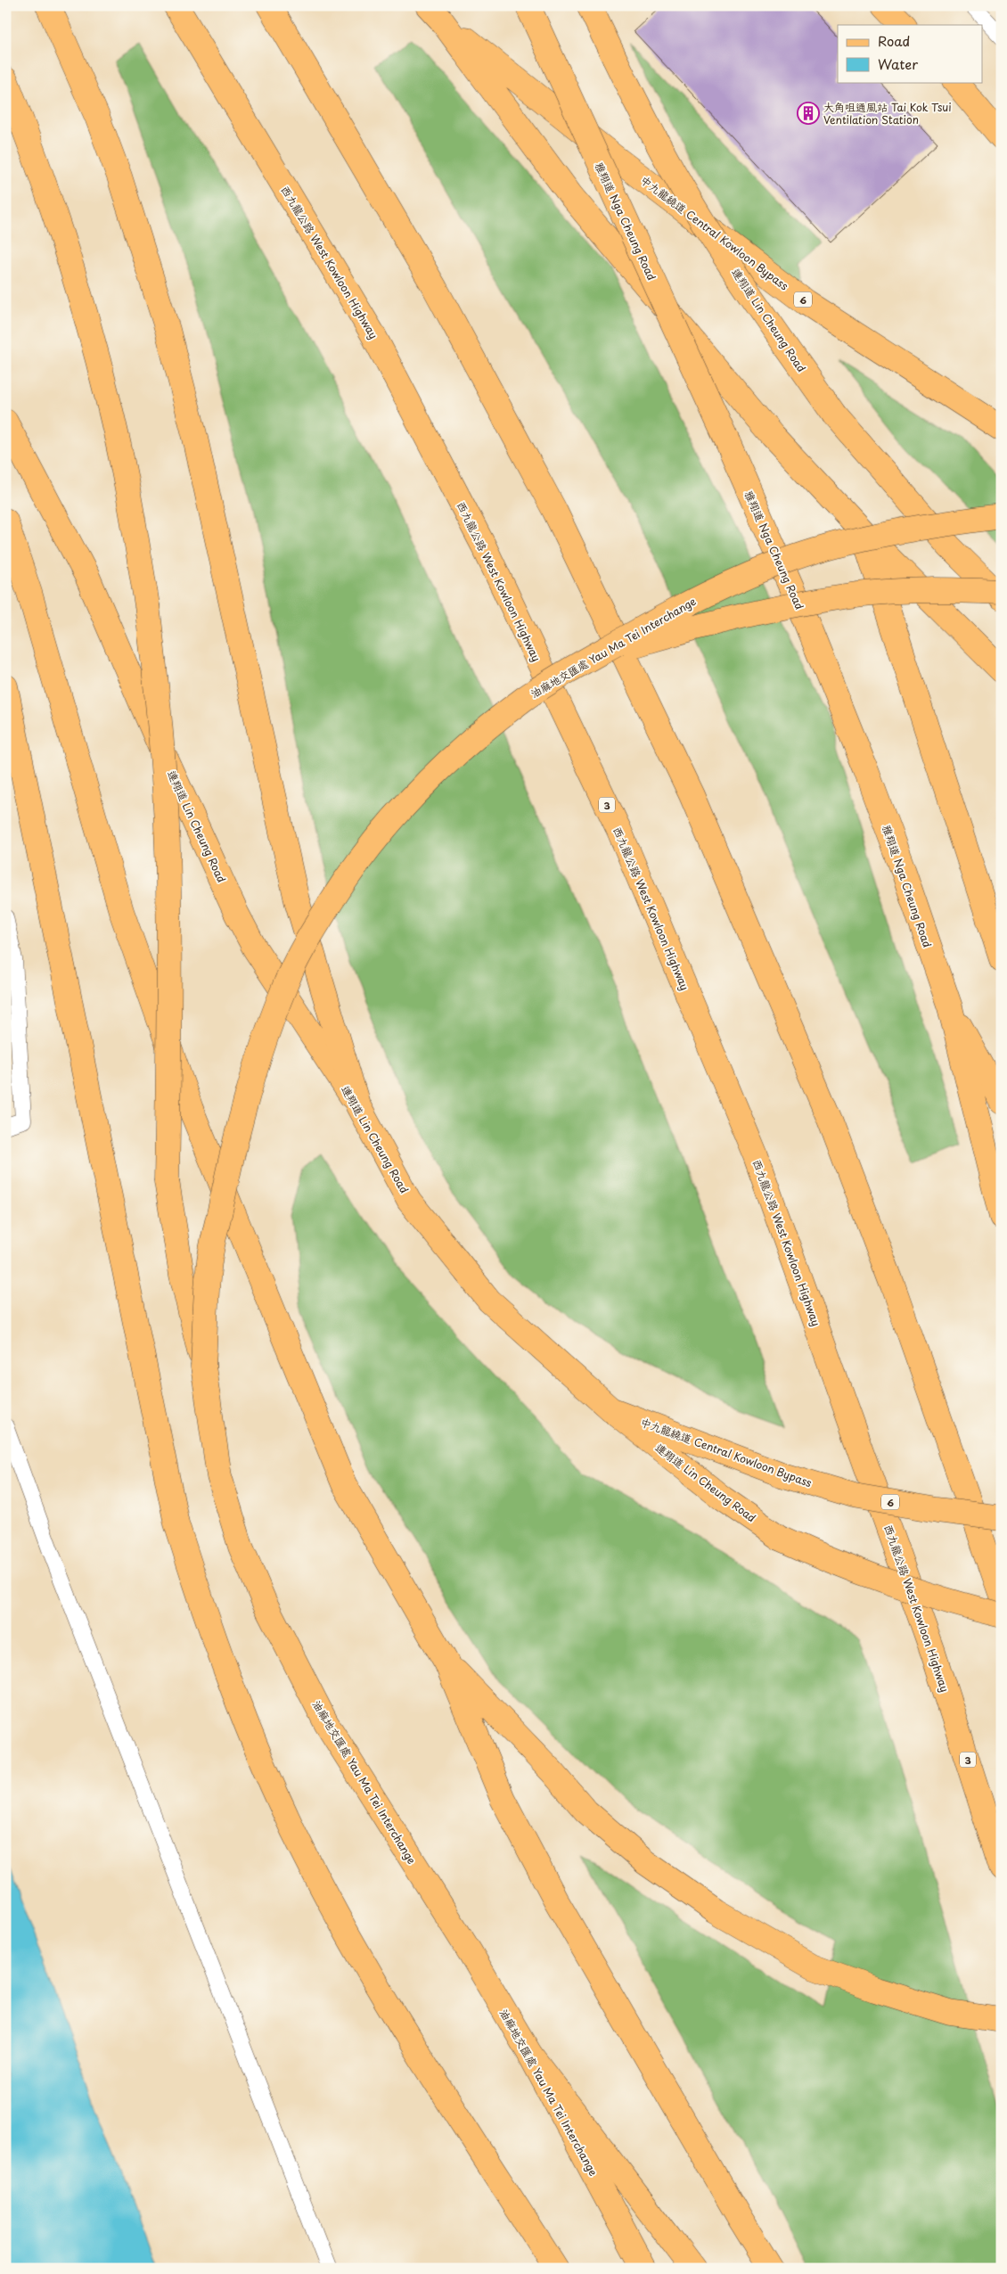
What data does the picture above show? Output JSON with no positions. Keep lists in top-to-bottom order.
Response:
{
  "streets": {
    "main road": [
      "雅翔道 Nga Cheung Road",
      "中九龍繞道 Central Kowloon Bypass",
      "西九龍公路 West Kowloon Highway",
      "6",
      "連翔道 Lin Cheung Road",
      "油麻地交匯處 Yau Ma Tei Interchange",
      "3"
    ]
  },
  "crossings": [
    ["中九龍繞道 Central Kowloon Bypass", "連翔道 Lin Cheung Road"]
  ],
  "places": {
    "building": ["大角咀通風站 Tai Kok Tsui Ventilation Station"]
  },
  "legend": ["Road", "Water"]
}
